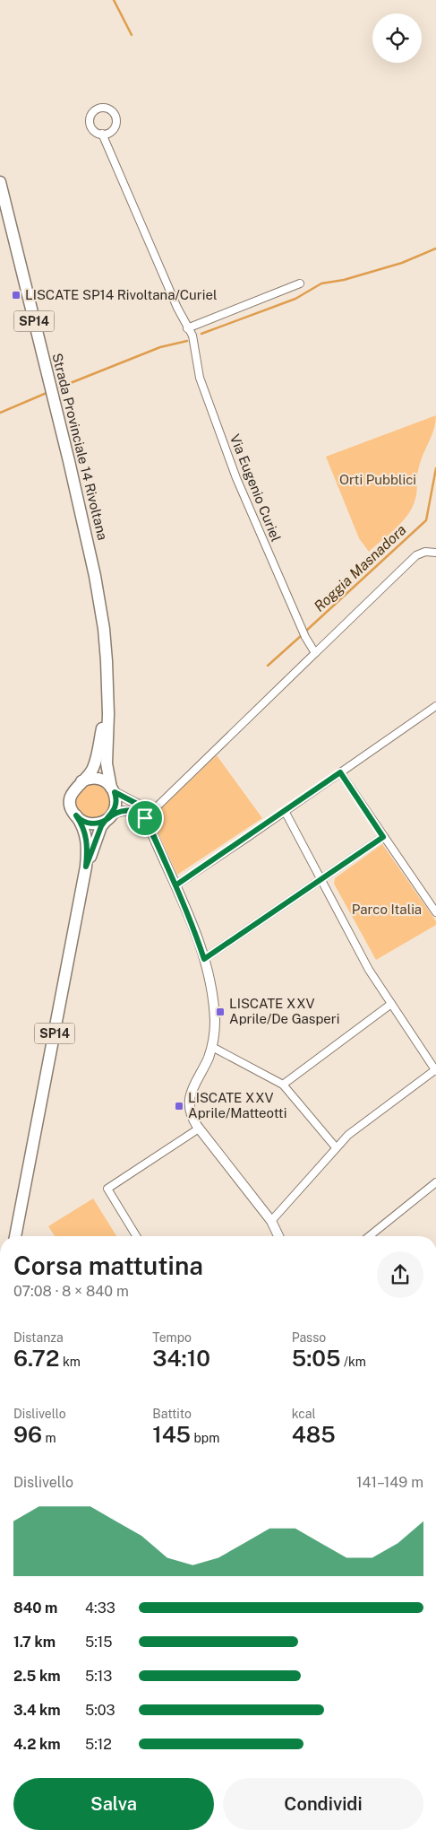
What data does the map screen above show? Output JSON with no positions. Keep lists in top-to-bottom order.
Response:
{
  "streets": {
    "main road": ["SP14", "Strada Provinciale 14 Rivoltana"],
    "street": ["Via Eugenio Curiel"]
  },
  "water": ["Roggia Masnadora"],
  "parks": ["Orti Pubblici", "Parco Italia"],
  "places": {
    "transit": ["LISCATE SP14 Rivoltana/Curiel", "LISCATE XXV Aprile/De Gasperi", "LISCATE XXV Aprile/Matteotti"]
  },
  "page": {
    "heading": ["Corsa mattutina", "07:08 · 8 × 840 m"],
    "stats": [
      ["Distanza", "6.72 km"],
      ["Tempo", "34:10"],
      ["Passo", "5:05 /km"],
      ["Dislivello", "96 m"],
      ["Battito", "145 bpm"],
      ["kcal", "485"]
    ],
    "chart": ["Dislivello", "141–149 m"],
    "list": [
      {
        "name": "840 m",
        "note": "4:33"
      },
      {
        "name": "1.7 km",
        "note": "5:15"
      },
      {
        "name": "2.5 km",
        "note": "5:13"
      },
      {
        "name": "3.4 km",
        "note": "5:03"
      },
      {
        "name": "4.2 km",
        "note": "5:12"
      }
    ],
    "buttons": ["Salva", "Condividi"]
  }
}
